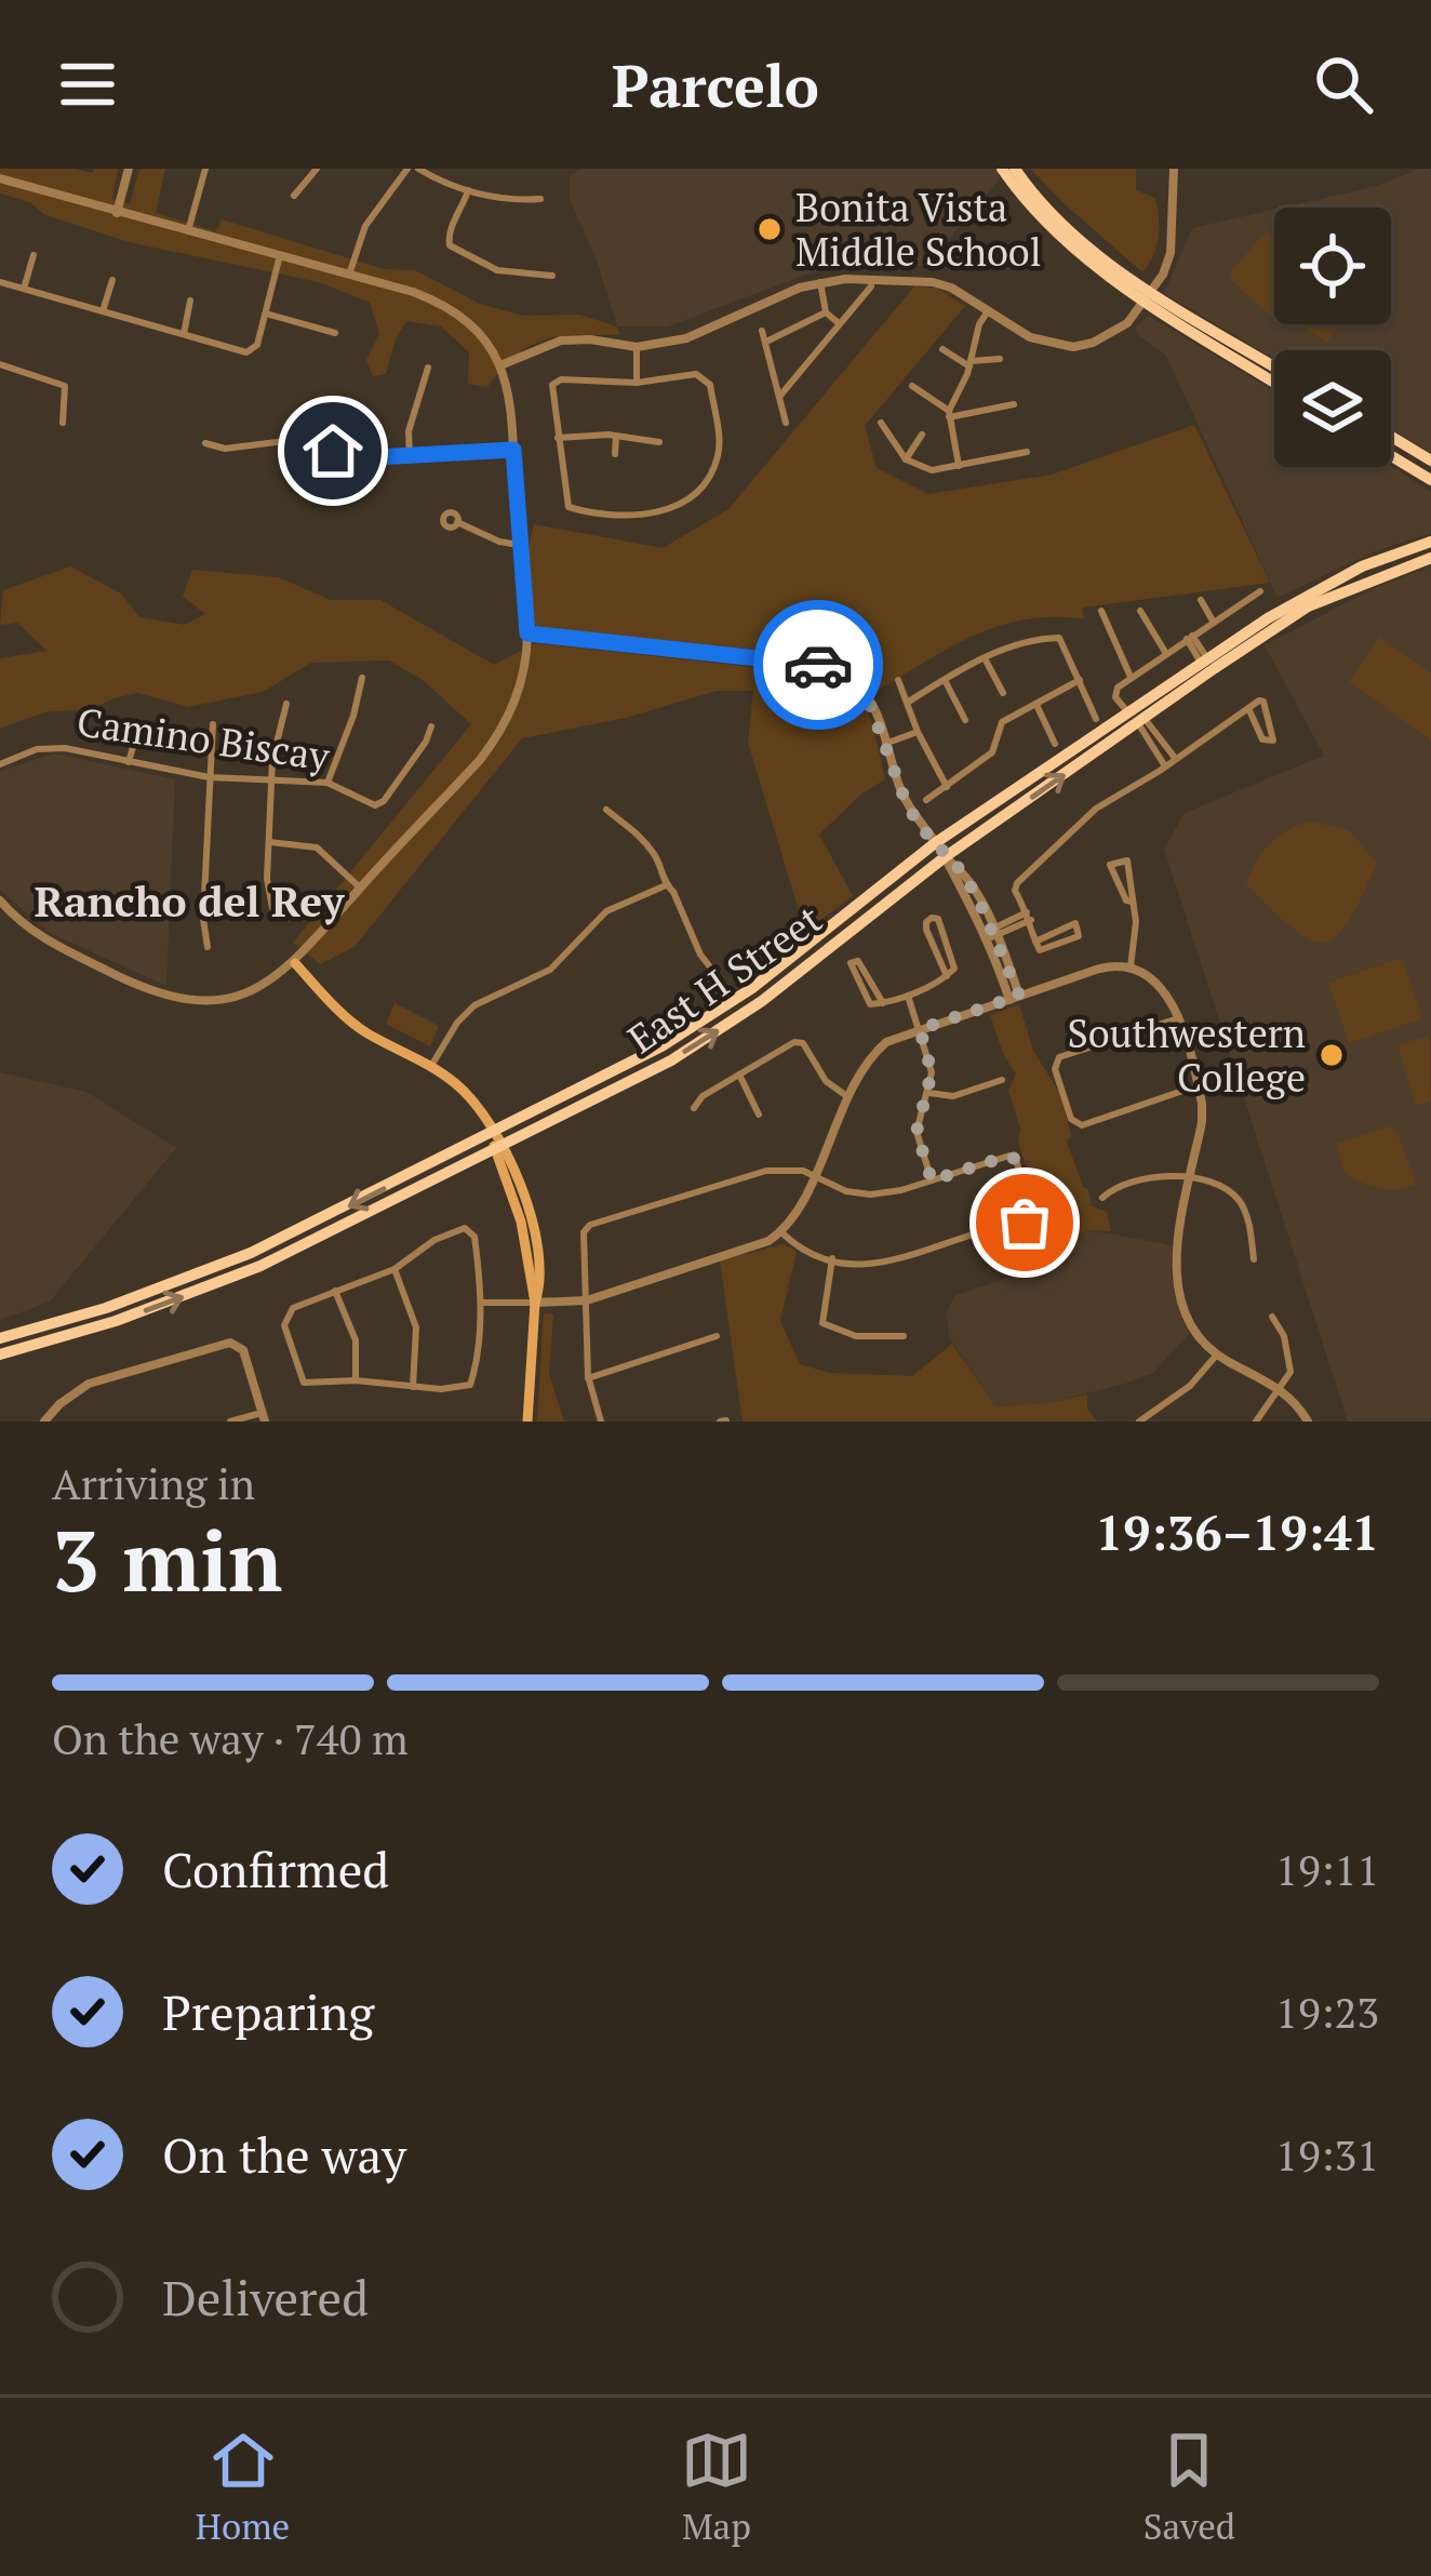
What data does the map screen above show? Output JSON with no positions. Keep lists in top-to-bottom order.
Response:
{
  "streets": {
    "main road": ["East H Street"],
    "street": ["Camino Biscay"]
  },
  "districts": ["Rancho del Rey"],
  "places": ["Bonita Vista Middle School", "Southwestern College"],
  "page": {
    "header": "Parcelo",
    "heading": ["3 min", "Arriving in", "19:36–19:41"],
    "bar": "On the way · 740 m",
    "list": [
      ["Confirmed", "19:11"],
      ["Preparing", "19:23"],
      ["On the way", "19:31"],
      "Delivered"
    ],
    "tabs": ["Home", "Map", "Saved"]
  }
}
